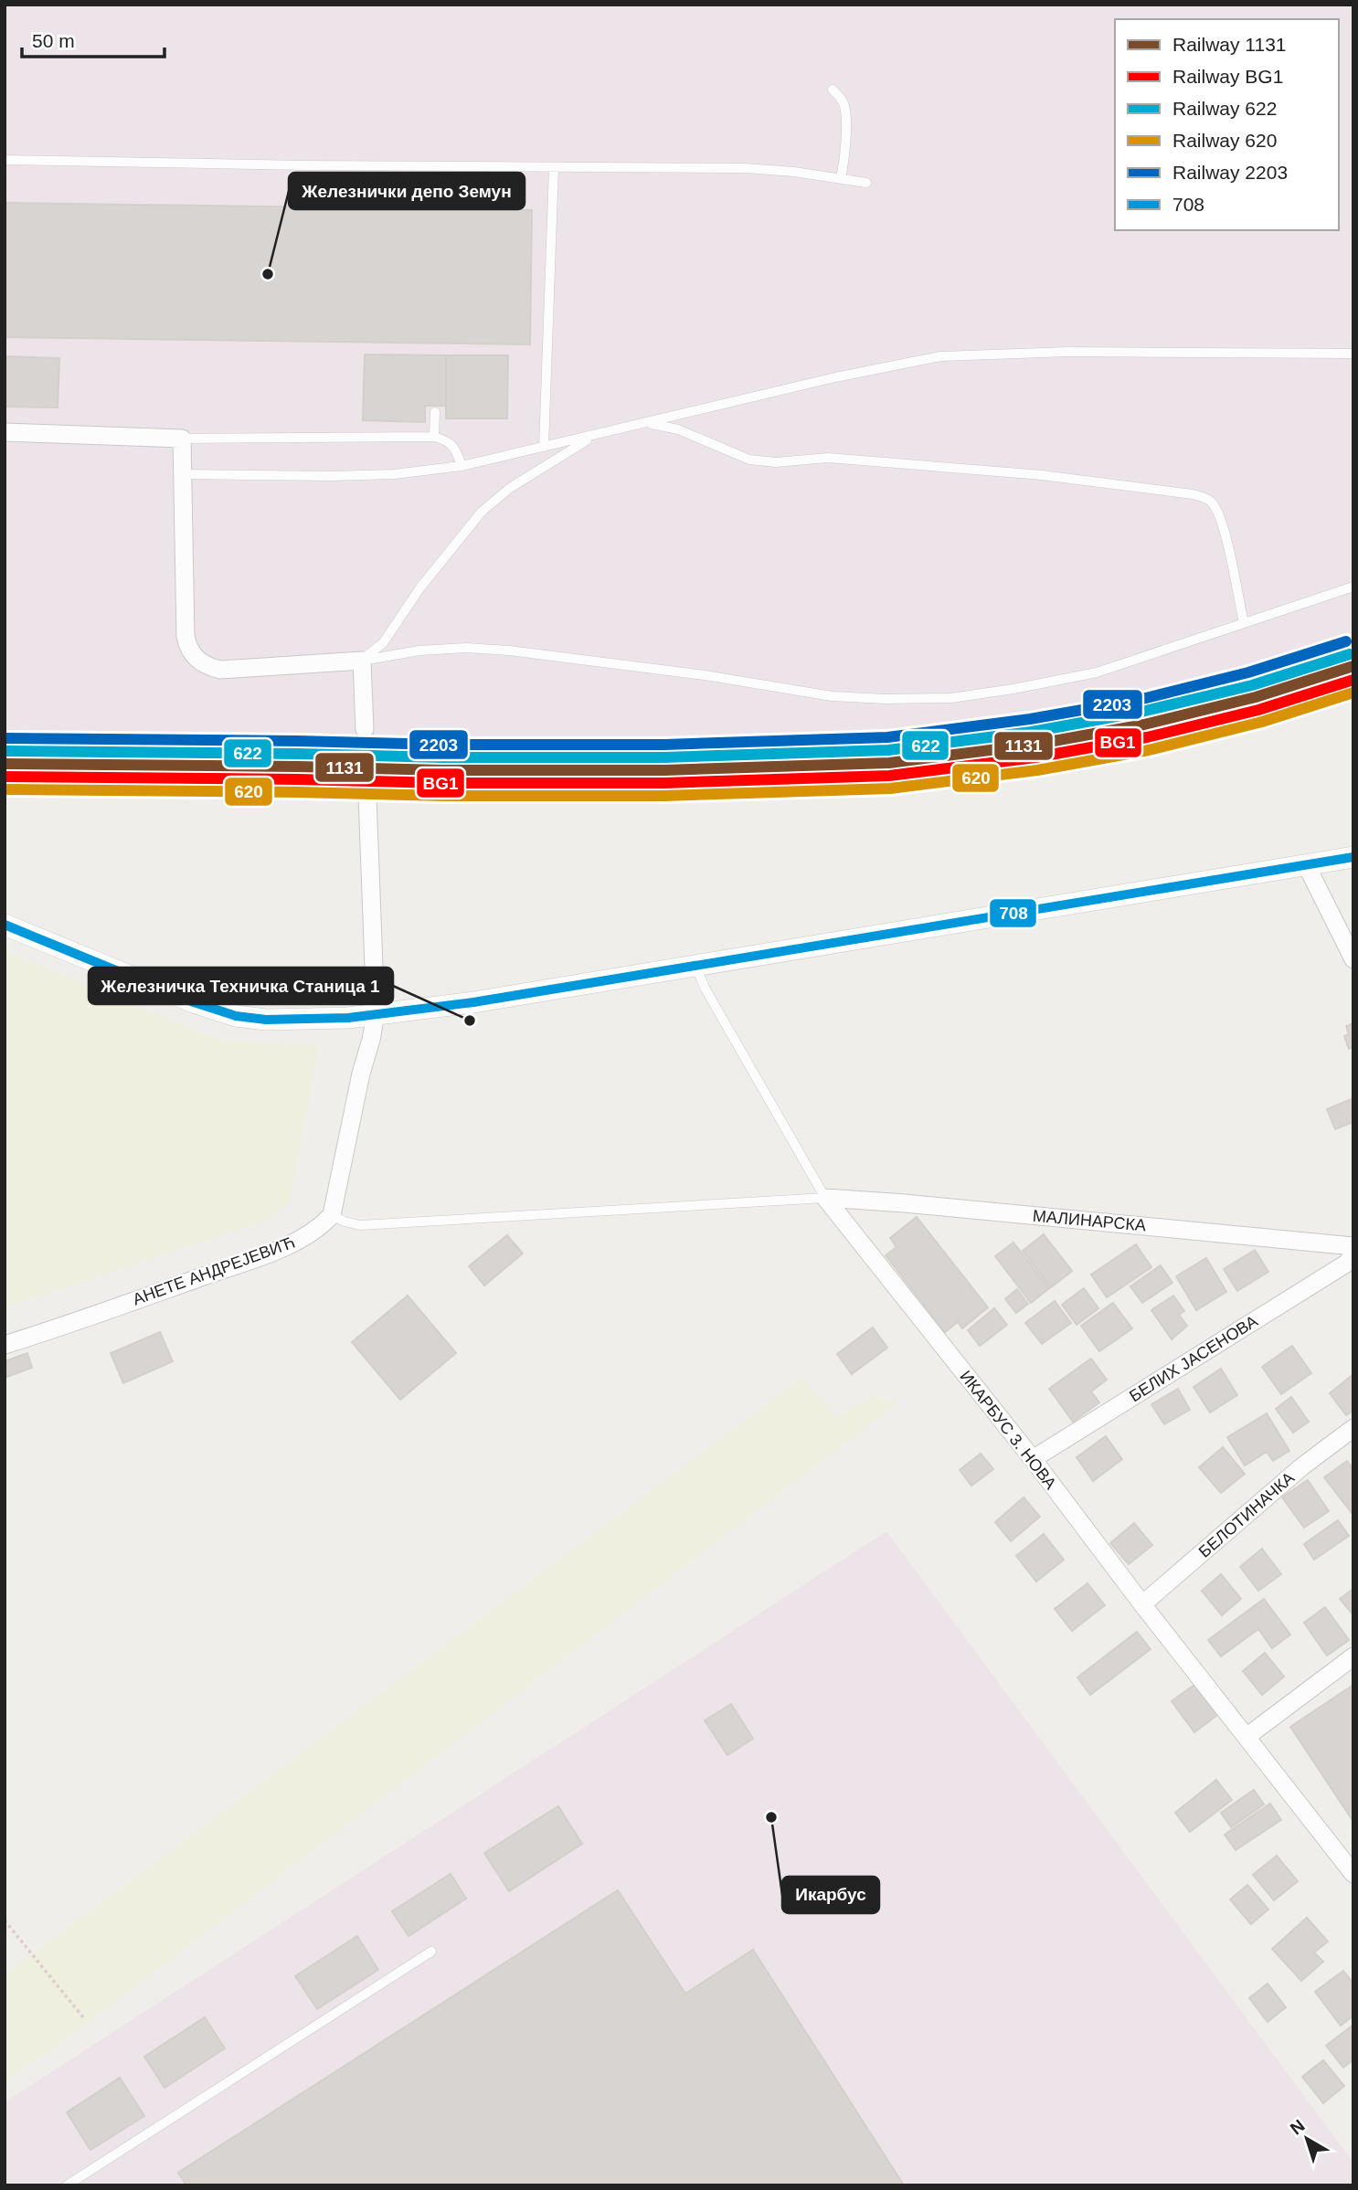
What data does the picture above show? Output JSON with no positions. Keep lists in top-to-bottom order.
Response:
{
  "streets": {
    "street": [
      "МАЛИНАРСКА",
      "АНЕТЕ АНДРЕЈЕВИЋ",
      "БЕЛИХ ЈАСЕНОВА",
      "ИКАРБУС 3. НОВА",
      "БЕЛОТИНАЧКА"
    ]
  },
  "crossings": [
    ["МАЛИНАРСКА", "ИКАРБУС 3. НОВА"],
    ["БЕЛИХ ЈАСЕНОВА", "ИКАРБУС 3. НОВА"],
    ["ИКАРБУС 3. НОВА", "БЕЛОТИНАЧКА"]
  ],
  "places": ["Железнички депо Земун", "Железничка Техничка Станица 1", "Икарбус"],
  "lines": [
    "rail line 2203",
    "rail line 622",
    "rail line 1131",
    "rail line BG1",
    "rail line 620",
    "transit line 708"
  ],
  "legend": [
    "Railway 1131",
    "Railway BG1",
    "Railway 622",
    "Railway 620",
    "Railway 2203",
    "708"
  ],
  "scale_bar": "50 m",
  "north": "top left"
}
